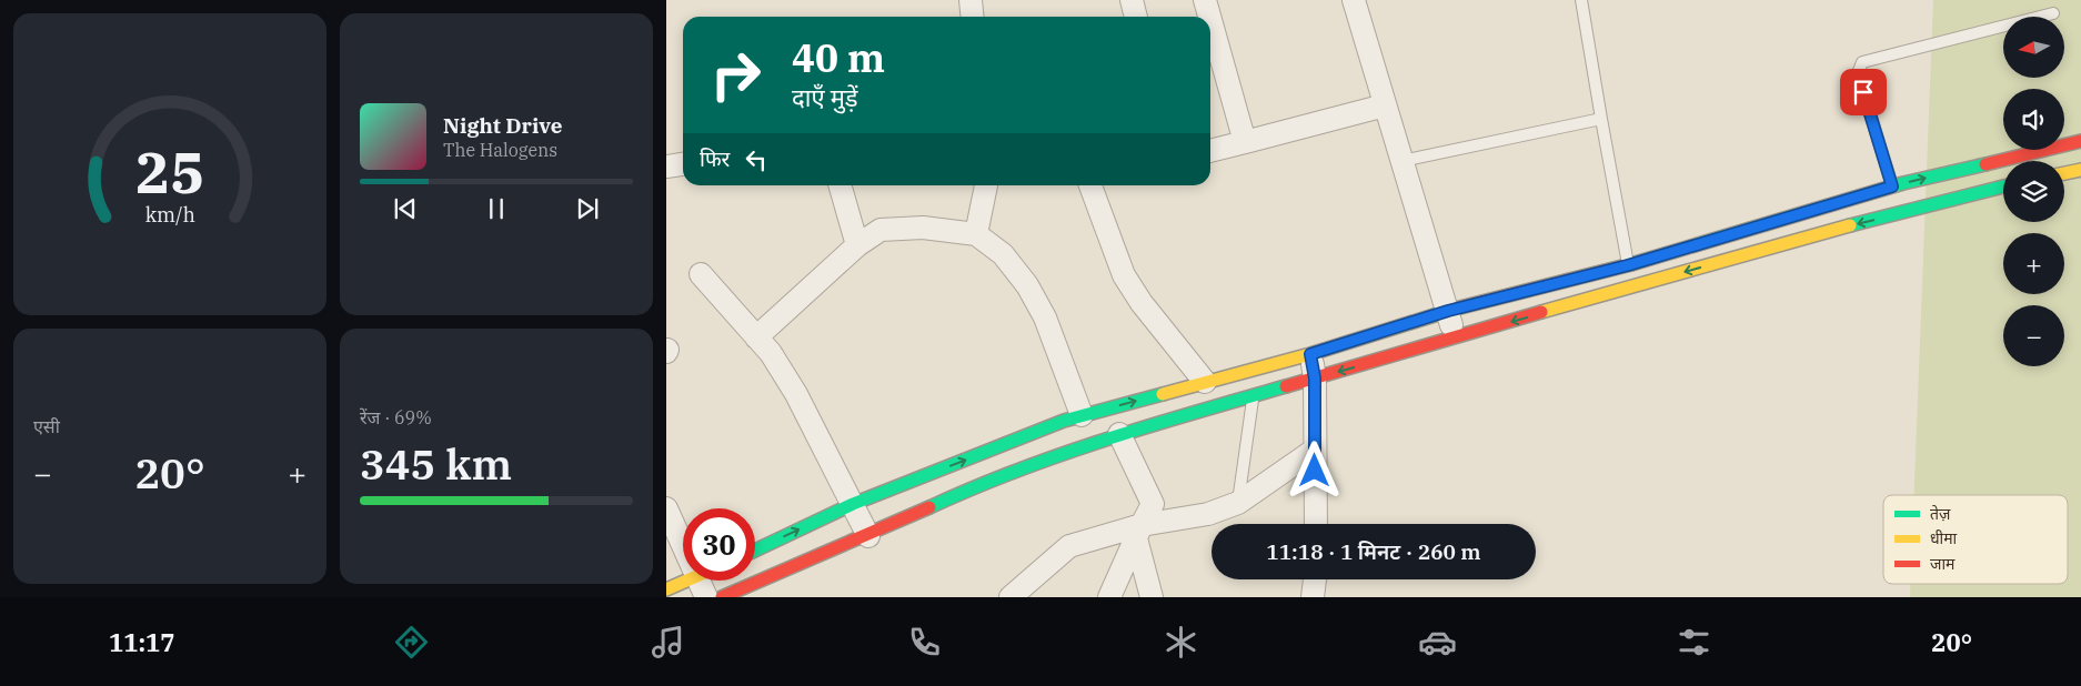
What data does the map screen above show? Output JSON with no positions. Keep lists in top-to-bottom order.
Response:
{
  "legend": ["तेज़", "धीमा", "जाम"],
  "north": "left",
  "page": {
    "map_buttons": ["+", "−"],
    "turn": ["40 m", "दाएँ मुड़ें"],
    "song": ["Night Drive", "The Halogens"],
    "then": "फिर",
    "tile": [
      "एसी",
      ["रेंज · 69%", "345 km"]
    ],
    "heat": ["−", "20°", "+"],
    "limit": "30",
    "trip": "11:18 · 1 मिनट · 260 m",
    "tabs": ["11:17", "20°"],
    "gauge": ["25", "km/h"]
  }
}
